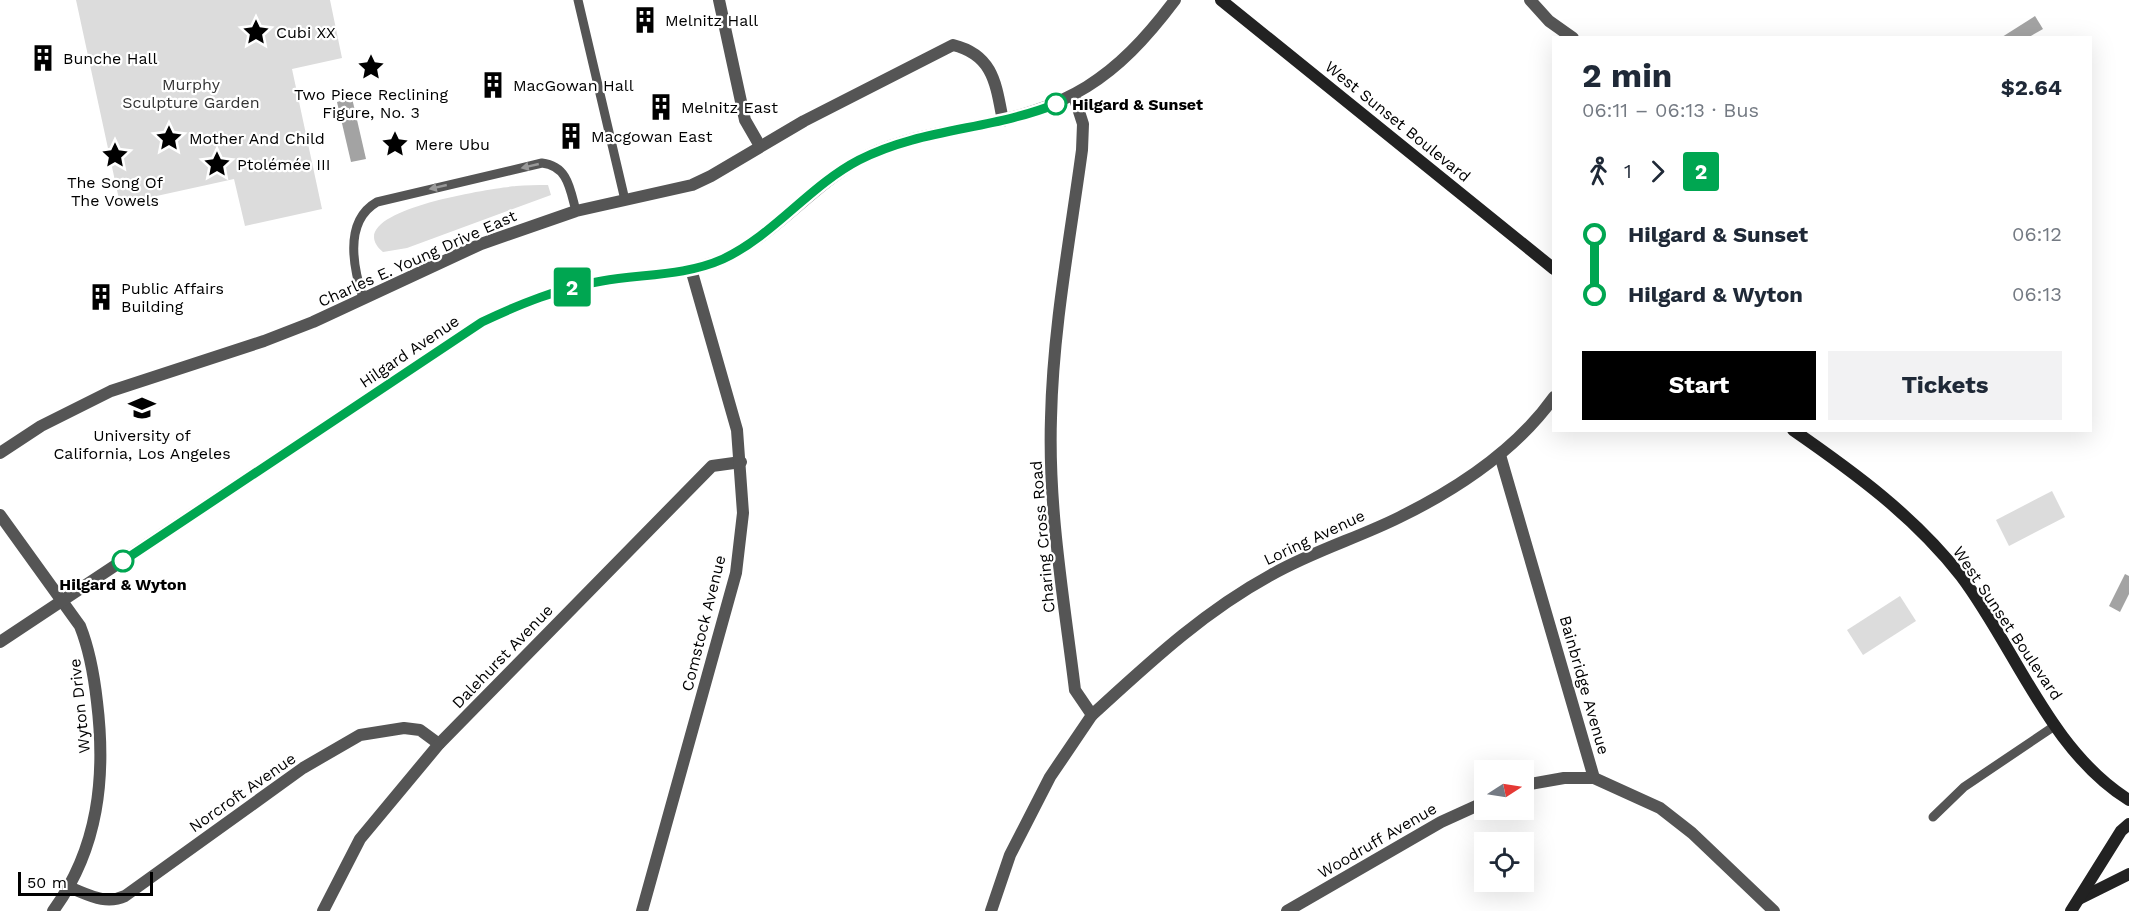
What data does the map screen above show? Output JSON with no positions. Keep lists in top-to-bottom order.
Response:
{
  "streets": {
    "main road": ["West Sunset Boulevard"],
    "street": [
      "Charles E. Young Drive East",
      "Hilgard Avenue",
      "Charing Cross Road",
      "Loring Avenue",
      "Comstock Avenue",
      "Dalehurst Avenue",
      "Bainbridge Avenue",
      "Wyton Drive",
      "Norcroft Avenue",
      "Woodruff Avenue"
    ]
  },
  "crossings": [
    ["Charles E. Young Drive East", "Hilgard Avenue"],
    ["Hilgard Avenue", "Charing Cross Road"],
    ["Hilgard Avenue", "Comstock Avenue"],
    ["Hilgard Avenue", "Wyton Drive"],
    ["Charing Cross Road", "Loring Avenue"],
    ["Loring Avenue", "Bainbridge Avenue"],
    ["Comstock Avenue", "Dalehurst Avenue"],
    ["Dalehurst Avenue", "Norcroft Avenue"],
    ["Wyton Drive", "Norcroft Avenue"]
  ],
  "parks": ["Murphy Sculpture Garden"],
  "places": {
    "building": [
      "Melnitz Hall",
      "Bunche Hall",
      "MacGowan Hall",
      "Melnitz East",
      "Macgowan East",
      "Public Affairs Building"
    ],
    "place": [
      "Cubi XX",
      "Two Piece Reclining Figure, No. 3",
      "Mother And Child",
      "Mere Ubu",
      "The Song Of The Vowels",
      "Ptolémée III"
    ],
    "other": ["Hilgard & Sunset", "Hilgard & Wyton"],
    "school or university": ["University of California, Los Angeles"]
  },
  "lines": ["bus line 2"],
  "scale_bar": "50 m",
  "north": "right",
  "page": {
    "on_map": "2",
    "heading": ["2 min", "06:11 – 06:13 · Bus", "$2.64"],
    "legs": ["1", "2"],
    "list": [
      {
        "name": "Hilgard & Sunset",
        "value": "06:12"
      },
      {
        "name": "Hilgard & Wyton",
        "value": "06:13"
      }
    ],
    "buttons": ["Start", "Tickets"],
    "scale": "50 m"
  }
}
